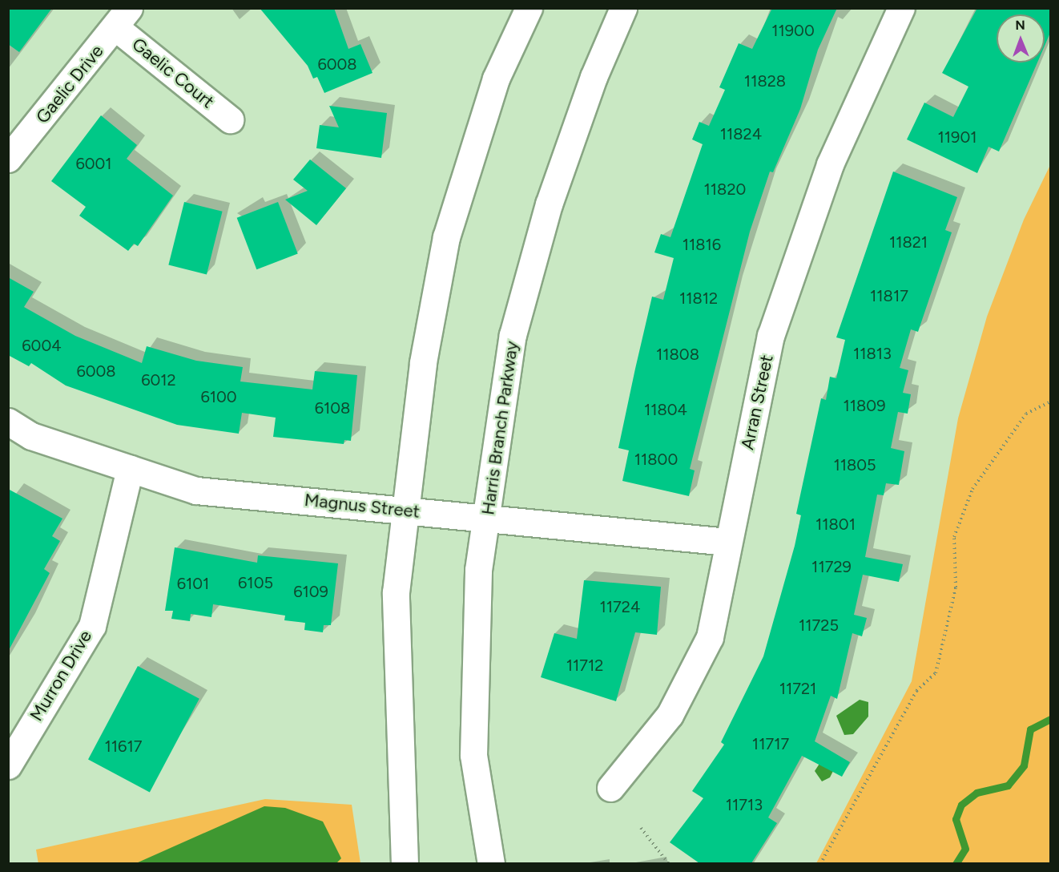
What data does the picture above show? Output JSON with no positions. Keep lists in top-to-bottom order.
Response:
{
  "streets": {
    "street": [
      "Gaelic Court",
      "Gaelic Drive",
      "Arran Street",
      "Harris Branch Parkway",
      "Magnus Street",
      "Murron Drive"
    ]
  },
  "crossings": [
    ["Gaelic Court", "Gaelic Drive"],
    ["Arran Street", "Magnus Street"],
    ["Harris Branch Parkway", "Magnus Street"],
    ["Magnus Street", "Murron Drive"]
  ],
  "house_numbers": [
    "11900",
    "6008",
    "11828",
    "11824",
    "11901",
    "6001",
    "11820",
    "11821",
    "11816",
    "11817",
    "11812",
    "6004",
    "11813",
    "11808",
    "6008",
    "6012",
    "6100",
    "11809",
    "6108",
    "11804",
    "11800",
    "11805",
    "11801",
    "11729",
    "6105",
    "6101",
    "6109",
    "11724",
    "11725",
    "11712",
    "11721",
    "11717",
    "11617",
    "11713"
  ],
  "north": "top"
}
